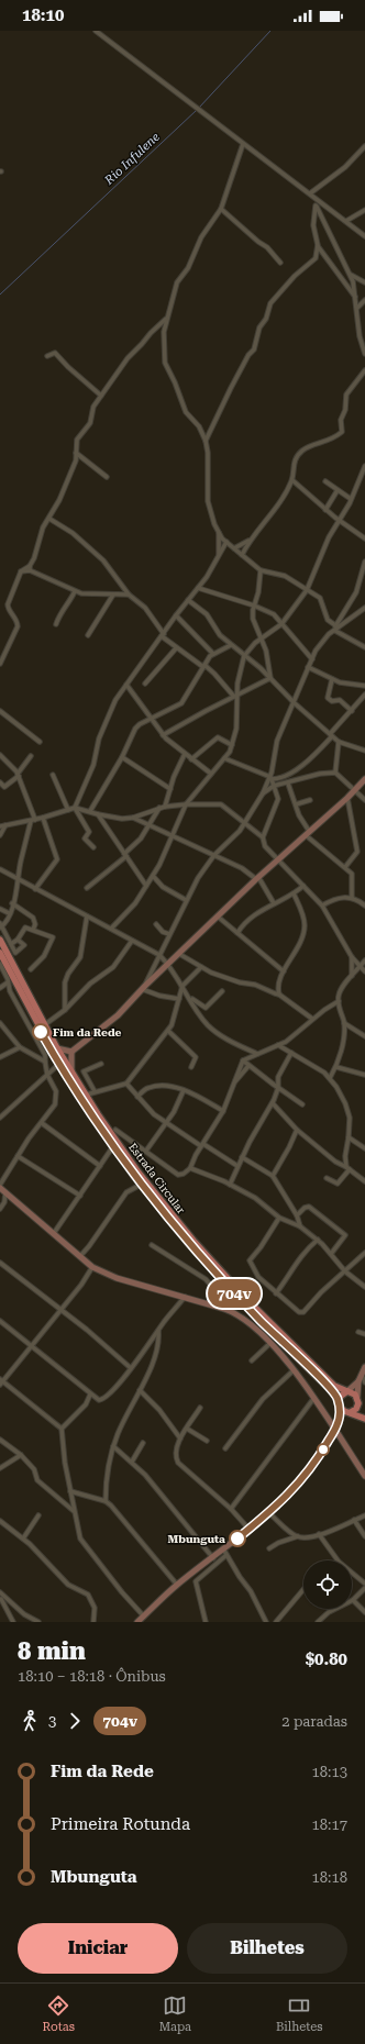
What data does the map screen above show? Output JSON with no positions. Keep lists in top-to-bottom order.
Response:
{
  "streets": {
    "main road": ["Estrada Circular"]
  },
  "water": ["Rio Infulene"],
  "places": ["Fim da Rede", "Mbunguta"],
  "lines": ["bus line 704v"],
  "page": {
    "status": "18:10",
    "on_map": "704v",
    "heading": ["8 min", "18:10 – 18:18 · Ônibus", "$0.80"],
    "legs": ["3", "704v", "2 paradas"],
    "list": [
      {
        "name": "Fim da Rede",
        "value": "18:13"
      },
      {
        "name": "Primeira Rotunda",
        "value": "18:17"
      },
      {
        "name": "Mbunguta",
        "value": "18:18"
      }
    ],
    "buttons": ["Iniciar", "Bilhetes"],
    "tabs": ["Rotas", "Mapa", "Bilhetes"]
  }
}
